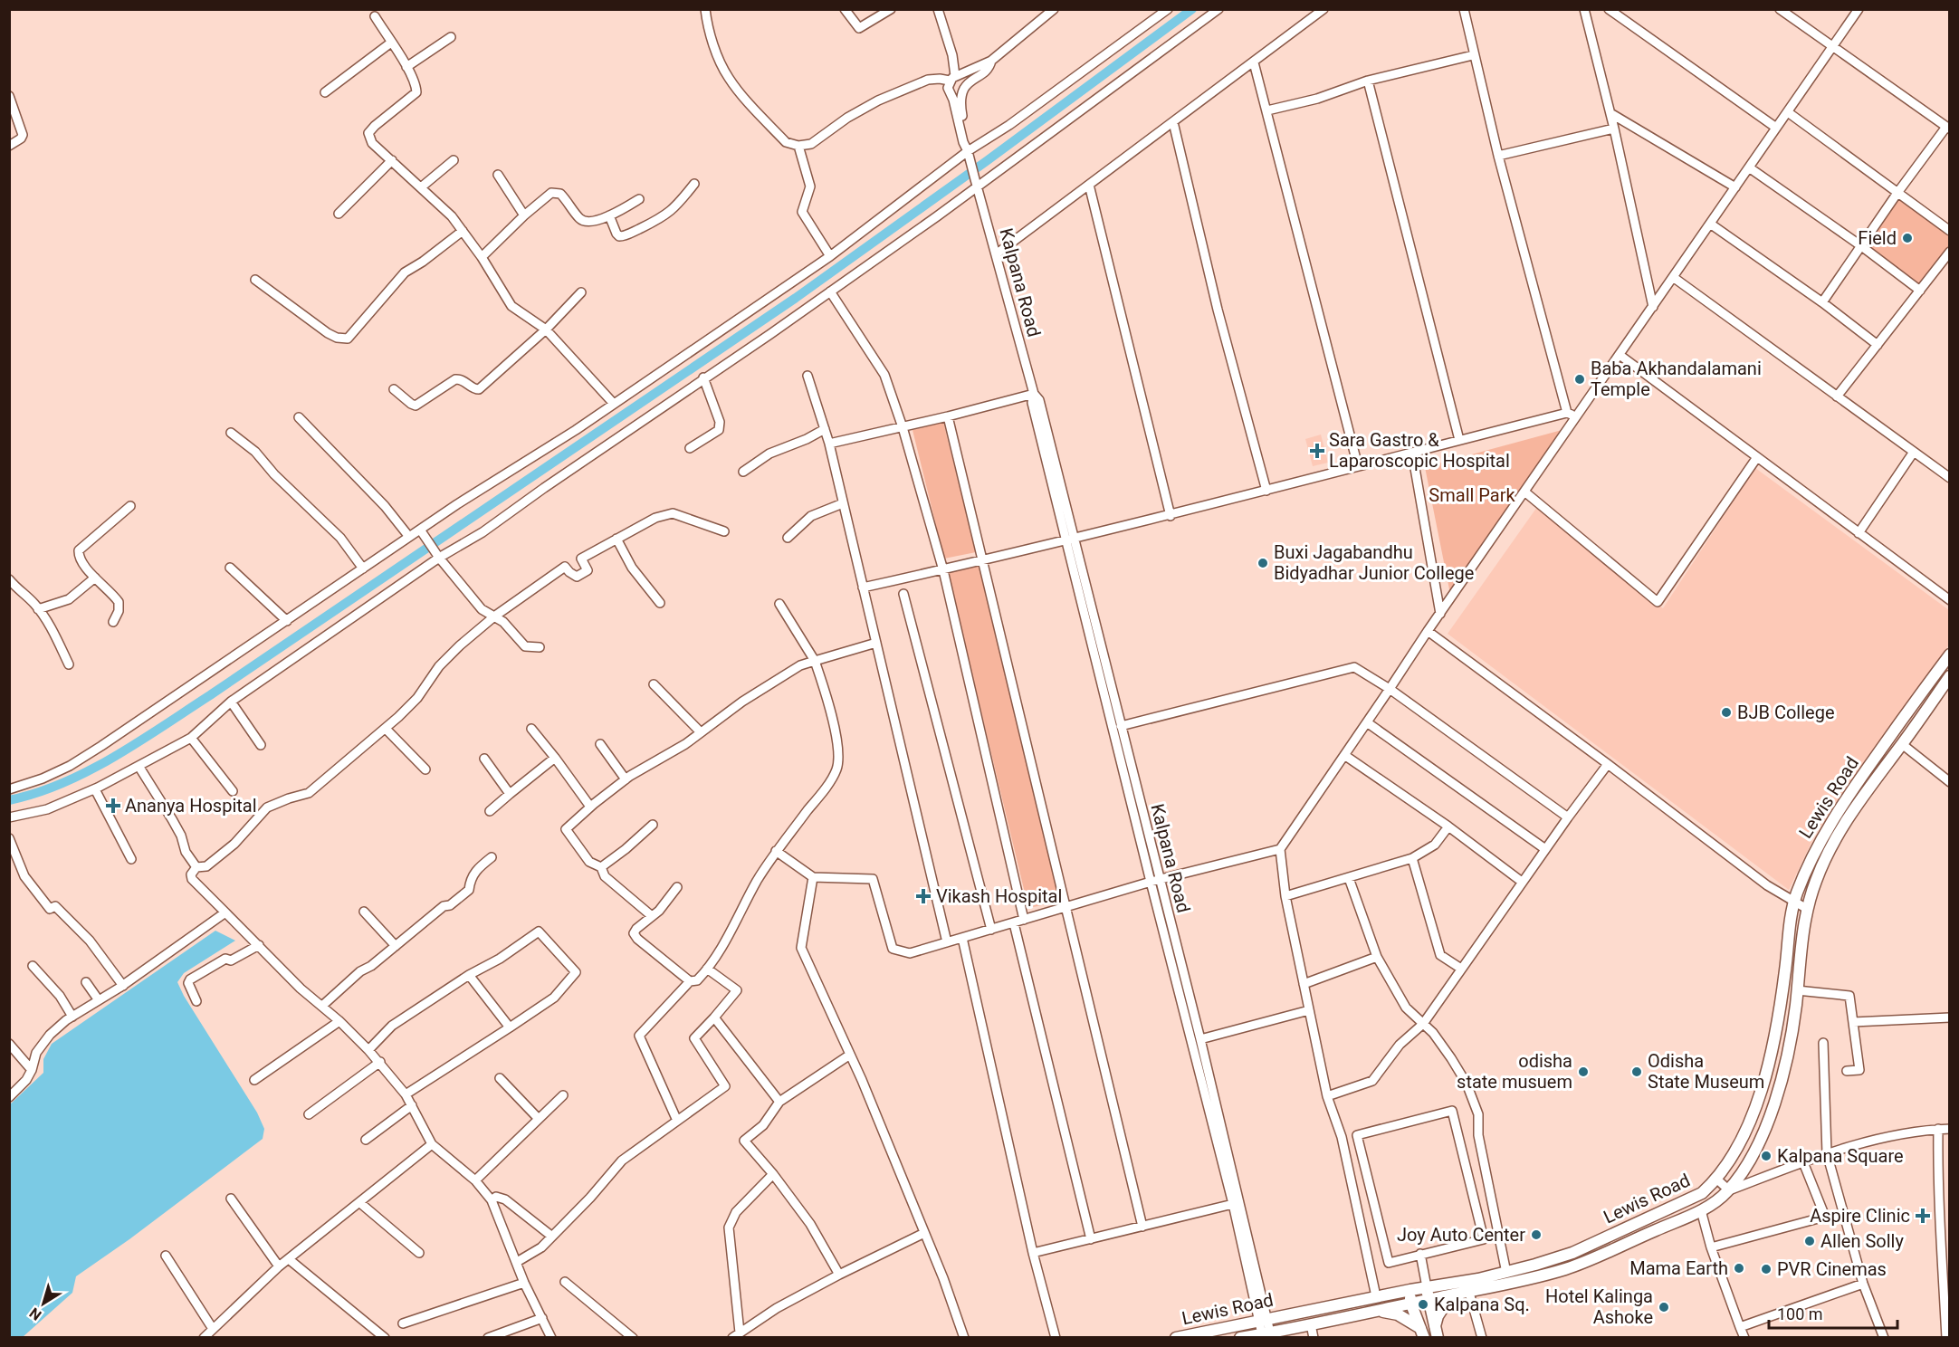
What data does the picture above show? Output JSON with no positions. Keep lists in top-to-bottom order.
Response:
{
  "streets": {
    "main road": ["Lewis Road"],
    "street": ["Kalpana Road"]
  },
  "crossings": [
    ["Kalpana Road", "Lewis Road"]
  ],
  "parks": ["Small Park"],
  "places": {
    "other": [
      "Field",
      "Baba Akhandalamani Temple",
      "Buxi Jagabandhu Bidyadhar Junior College",
      "BJB College",
      "odisha state musuem",
      "Odisha State Museum",
      "Kalpana Square",
      "Joy Auto Center",
      "Allen Solly",
      "Mama Earth",
      "PVR Cinemas",
      "Kalpana Sq.",
      "Hotel Kalinga Ashoke"
    ],
    "health": [
      "Sara Gastro & Laparoscopic Hospital",
      "Ananya Hospital",
      "Vikash Hospital",
      "Aspire Clinic"
    ]
  },
  "scale_bar": "100 m",
  "north": "bottom left"
}
